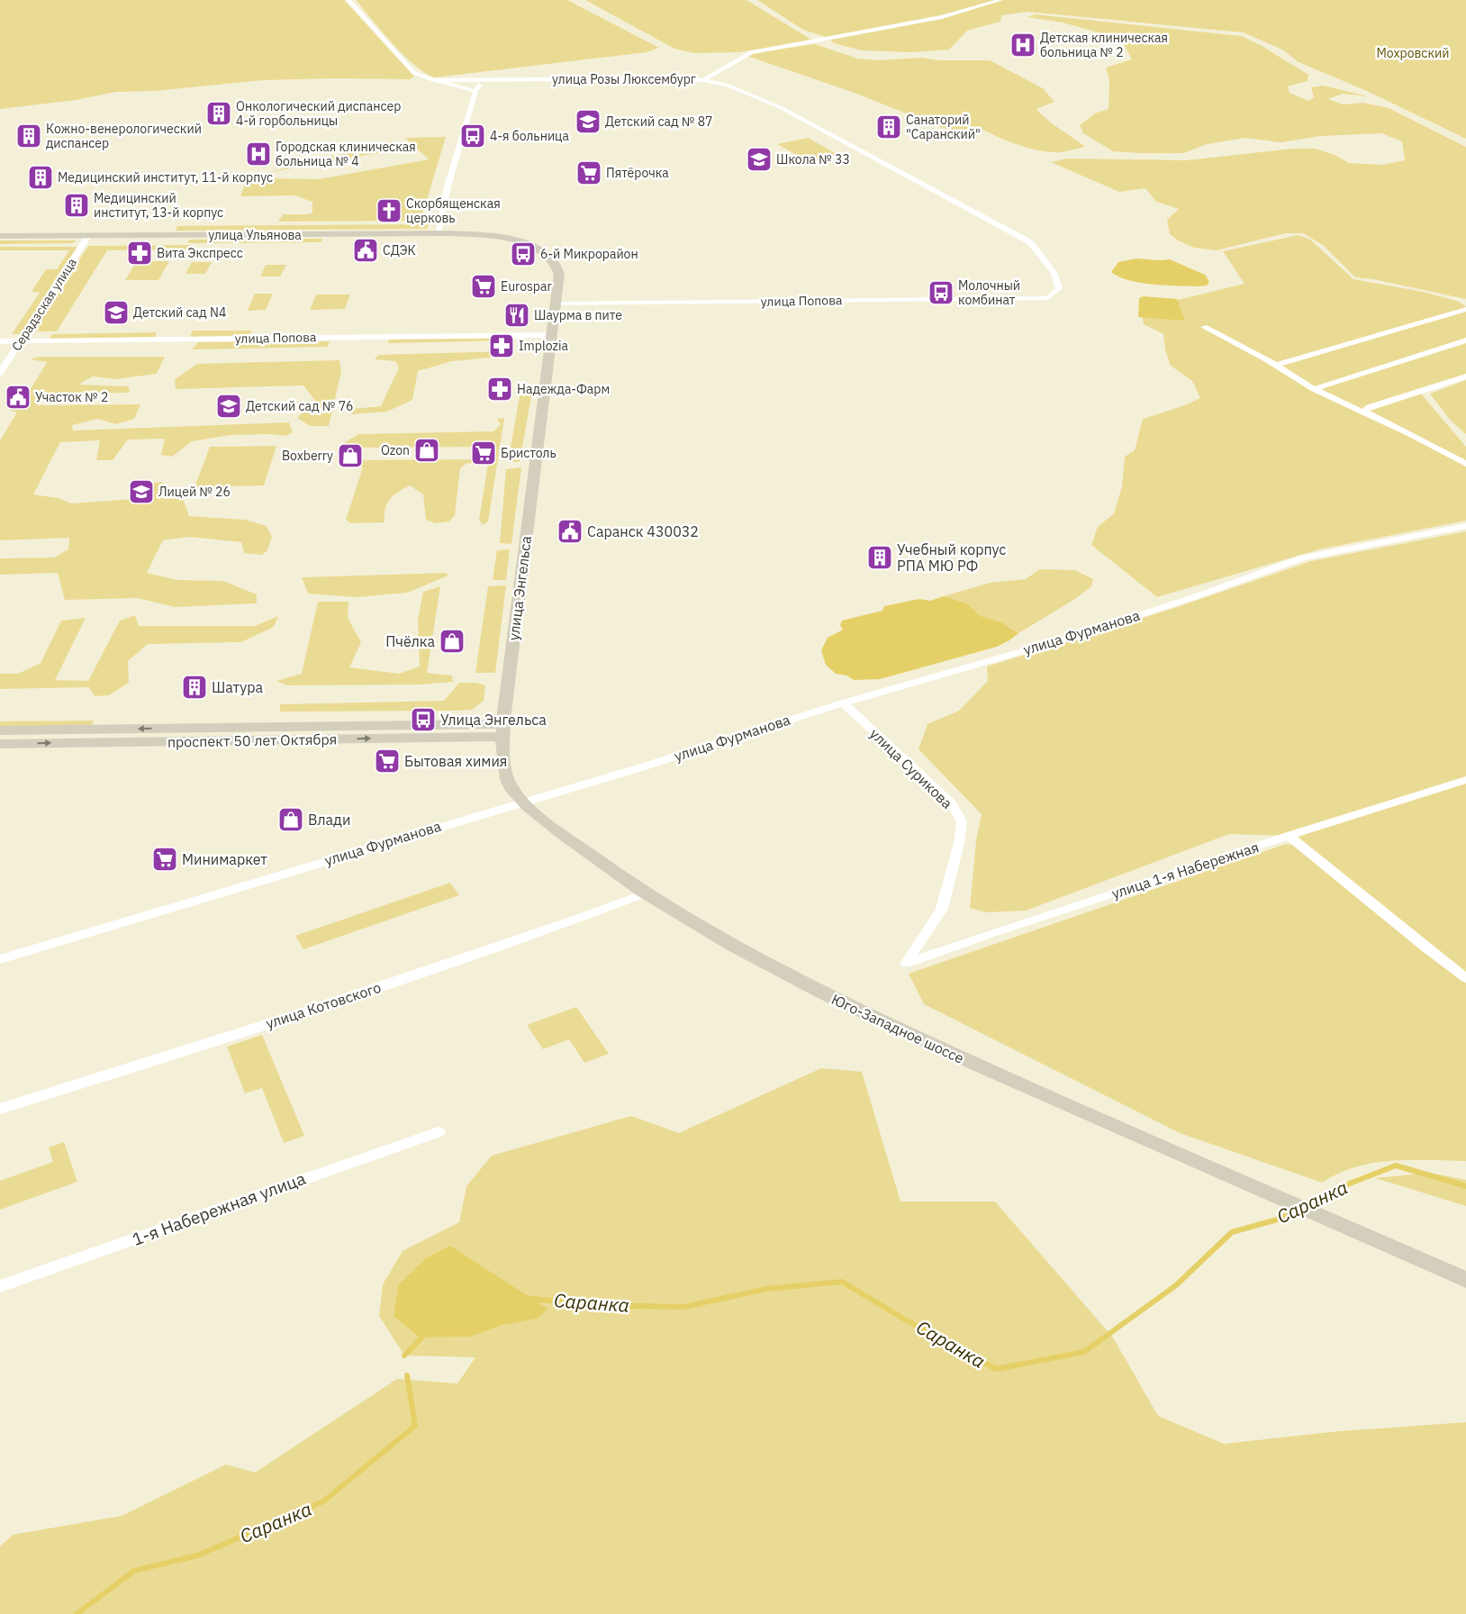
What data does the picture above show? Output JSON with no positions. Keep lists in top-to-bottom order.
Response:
{
  "streets": {
    "main road": [
      "улица Ульянова",
      "улица Энгельса",
      "проспект 50 лет Октября",
      "Юго-Западное шоссе"
    ],
    "street": [
      "улица Розы Люксембург",
      "улица Попова",
      "Серадзская улица",
      "улица Фурманова",
      "улица Сурикова",
      "улица 1-я Набережная",
      "улица Котовского",
      "1-я Набережная улица"
    ]
  },
  "crossings": [
    ["улица Розы Люксембург", "улица Попова"],
    ["улица Ульянова", "улица Попова"],
    ["улица Ульянова", "Серадзская улица"],
    ["улица Попова", "Серадзская улица"],
    ["улица Попова", "улица Энгельса"],
    ["улица Энгельса", "улица Фурманова"],
    ["улица Энгельса", "проспект 50 лет Октября"],
    ["улица Энгельса", "Юго-Западное шоссе"],
    ["улица Фурманова", "улица Сурикова"],
    ["улица Фурманова", "Юго-Западное шоссе"],
    ["улица Сурикова", "улица 1-я Набережная"],
    ["улица Котовского", "Юго-Западное шоссе"]
  ],
  "water": ["Саранка"],
  "parks": ["Мохровский"],
  "places": {
    "hospital": ["Детская клиническая больница № 2", "Городская клиническая больница № 4"],
    "building": [
      "Онкологический диспансер 4-й горбольницы",
      "Санаторий \"Саранский\"",
      "Кожно-венерологический диспансер",
      "Медицинский институт, 11-й корпус",
      "Медицинский институт, 13-й корпус",
      "Учебный корпус РПА МЮ РФ",
      "Шатура"
    ],
    "school or university": [
      "Детский сад № 87",
      "Школа № 33",
      "Детский сад N4",
      "Детский сад № 76",
      "Лицей № 26"
    ],
    "bus stop": [
      "4-я больница",
      "6-й Микрорайон",
      "Молочный комбинат",
      "Улица Энгельса"
    ],
    "supermarket": [
      "Пятёрочка",
      "Eurospar",
      "Бристоль",
      "Бытовая химия",
      "Минимаркет"
    ],
    "church": ["Скорбященская церковь"],
    "public building": ["СДЭК", "Участок № 2", "Саранск 430032"],
    "pharmacy": ["Вита Экспресс", "Implozia", "Надежда-Фарм"],
    "restaurant": ["Шаурма в пите"],
    "shop": [
      "Ozon",
      "Boxberry",
      "Пчёлка",
      "Влади"
    ]
  }
}
